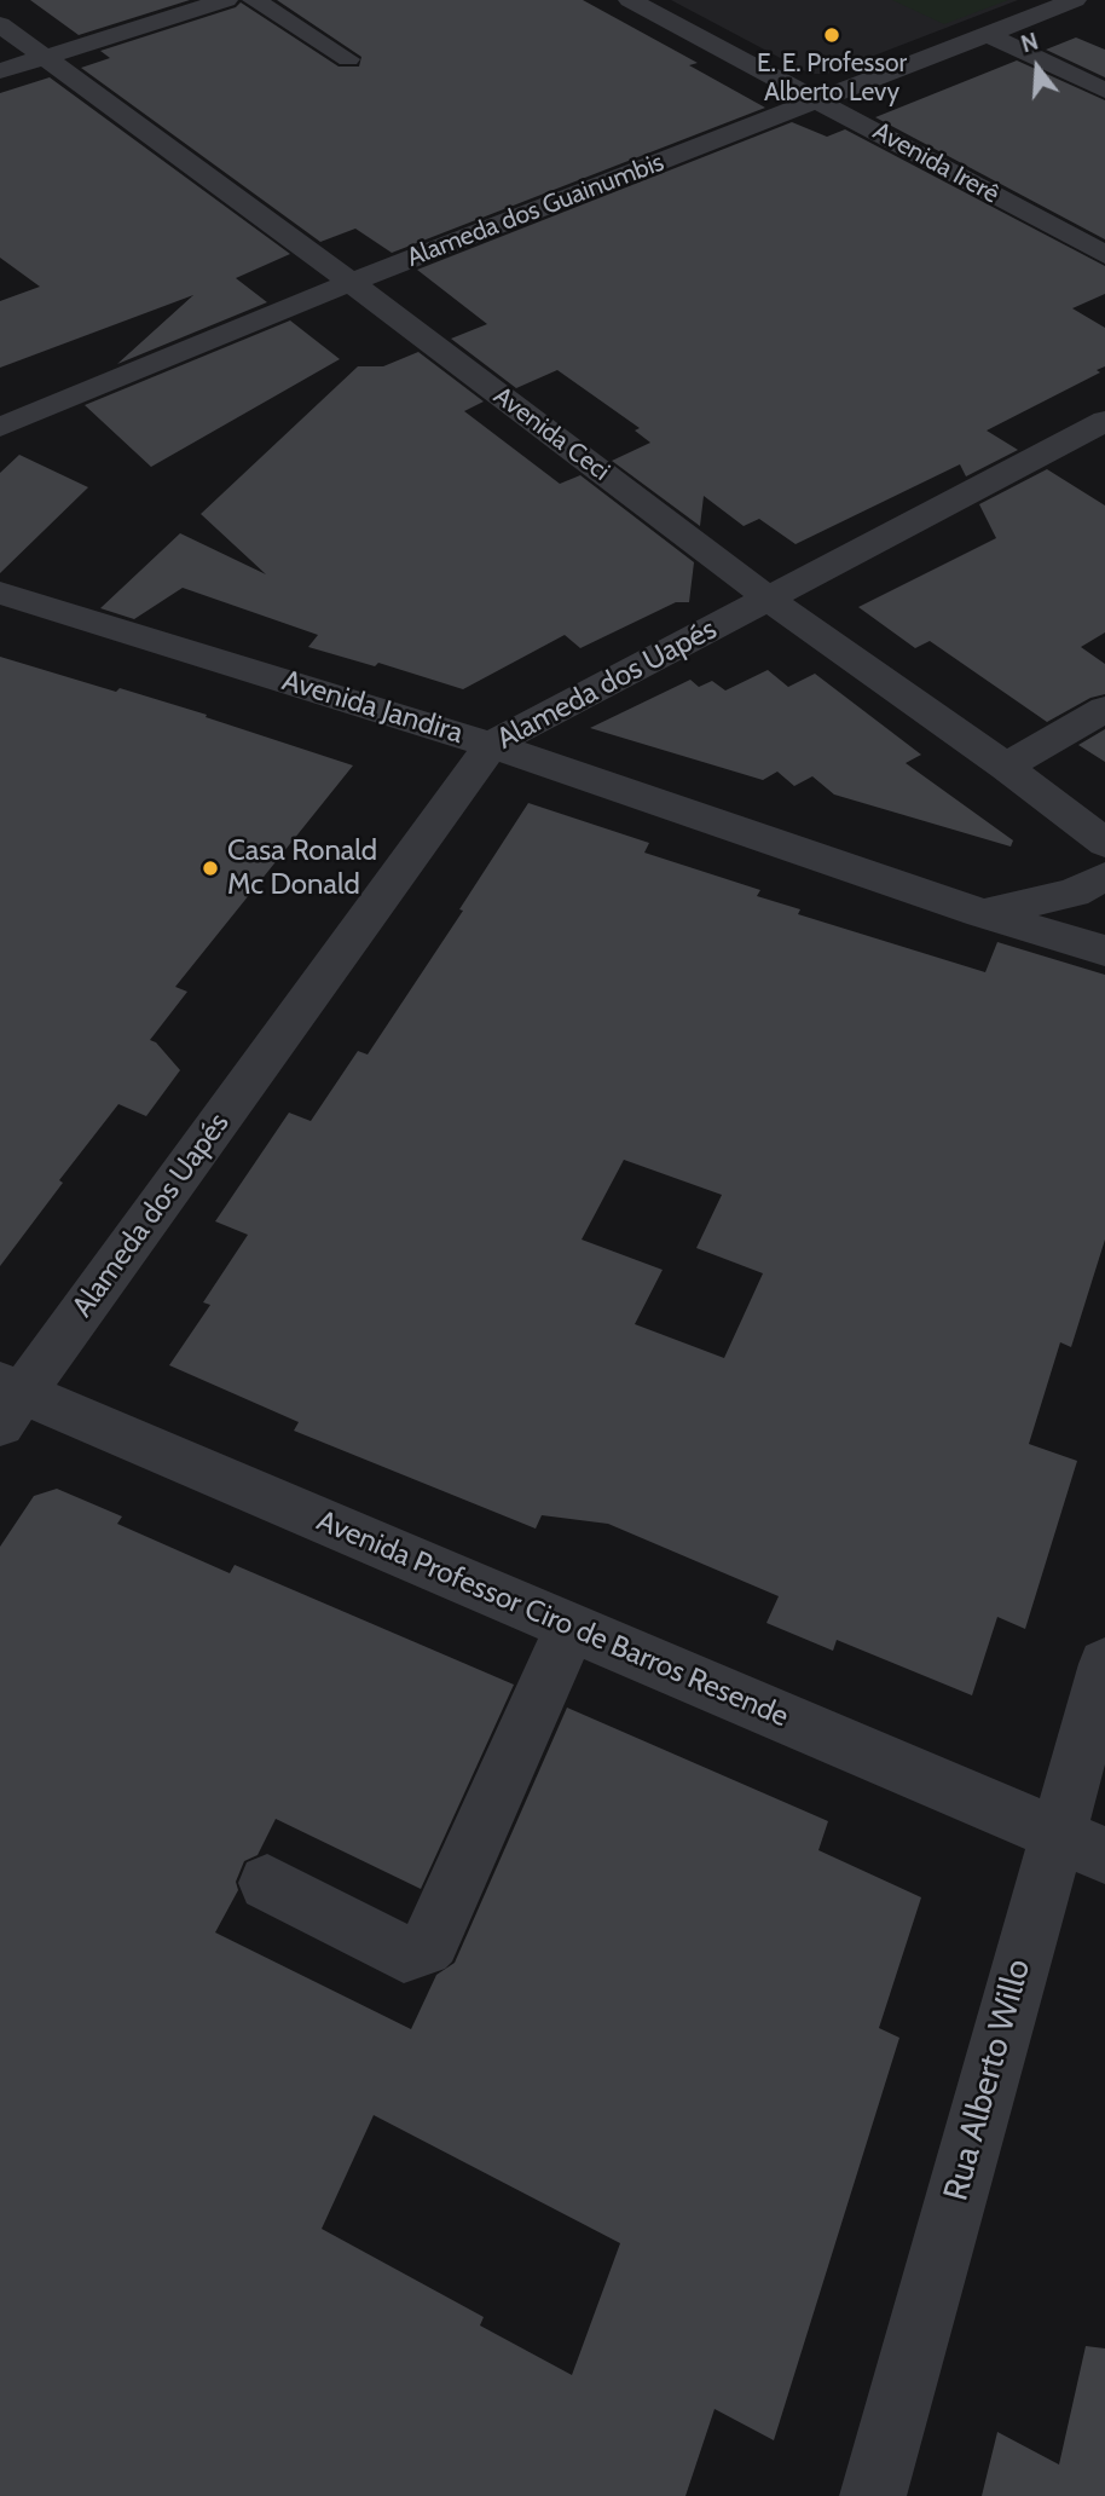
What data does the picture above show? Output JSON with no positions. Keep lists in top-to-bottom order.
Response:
{
  "streets": {
    "street": [
      "Avenida Irerê",
      "Alameda dos Guainumbis",
      "Avenida Ceci",
      "Alameda dos Uapés",
      "Avenida Jandira",
      "Avenida Professor Ciro de Barros Resende",
      "Rua Alberto Willo"
    ]
  },
  "crossings": [
    ["Avenida Irerê", "Alameda dos Guainumbis"],
    ["Alameda dos Guainumbis", "Avenida Ceci"],
    ["Avenida Ceci", "Alameda dos Uapés"],
    ["Alameda dos Uapés", "Avenida Jandira"],
    ["Alameda dos Uapés", "Avenida Professor Ciro de Barros Resende"],
    ["Avenida Professor Ciro de Barros Resende", "Rua Alberto Willo"]
  ],
  "places": ["E. E. Professor Alberto Levy", "Casa Ronald Mc Donald"],
  "north": "top"
}
